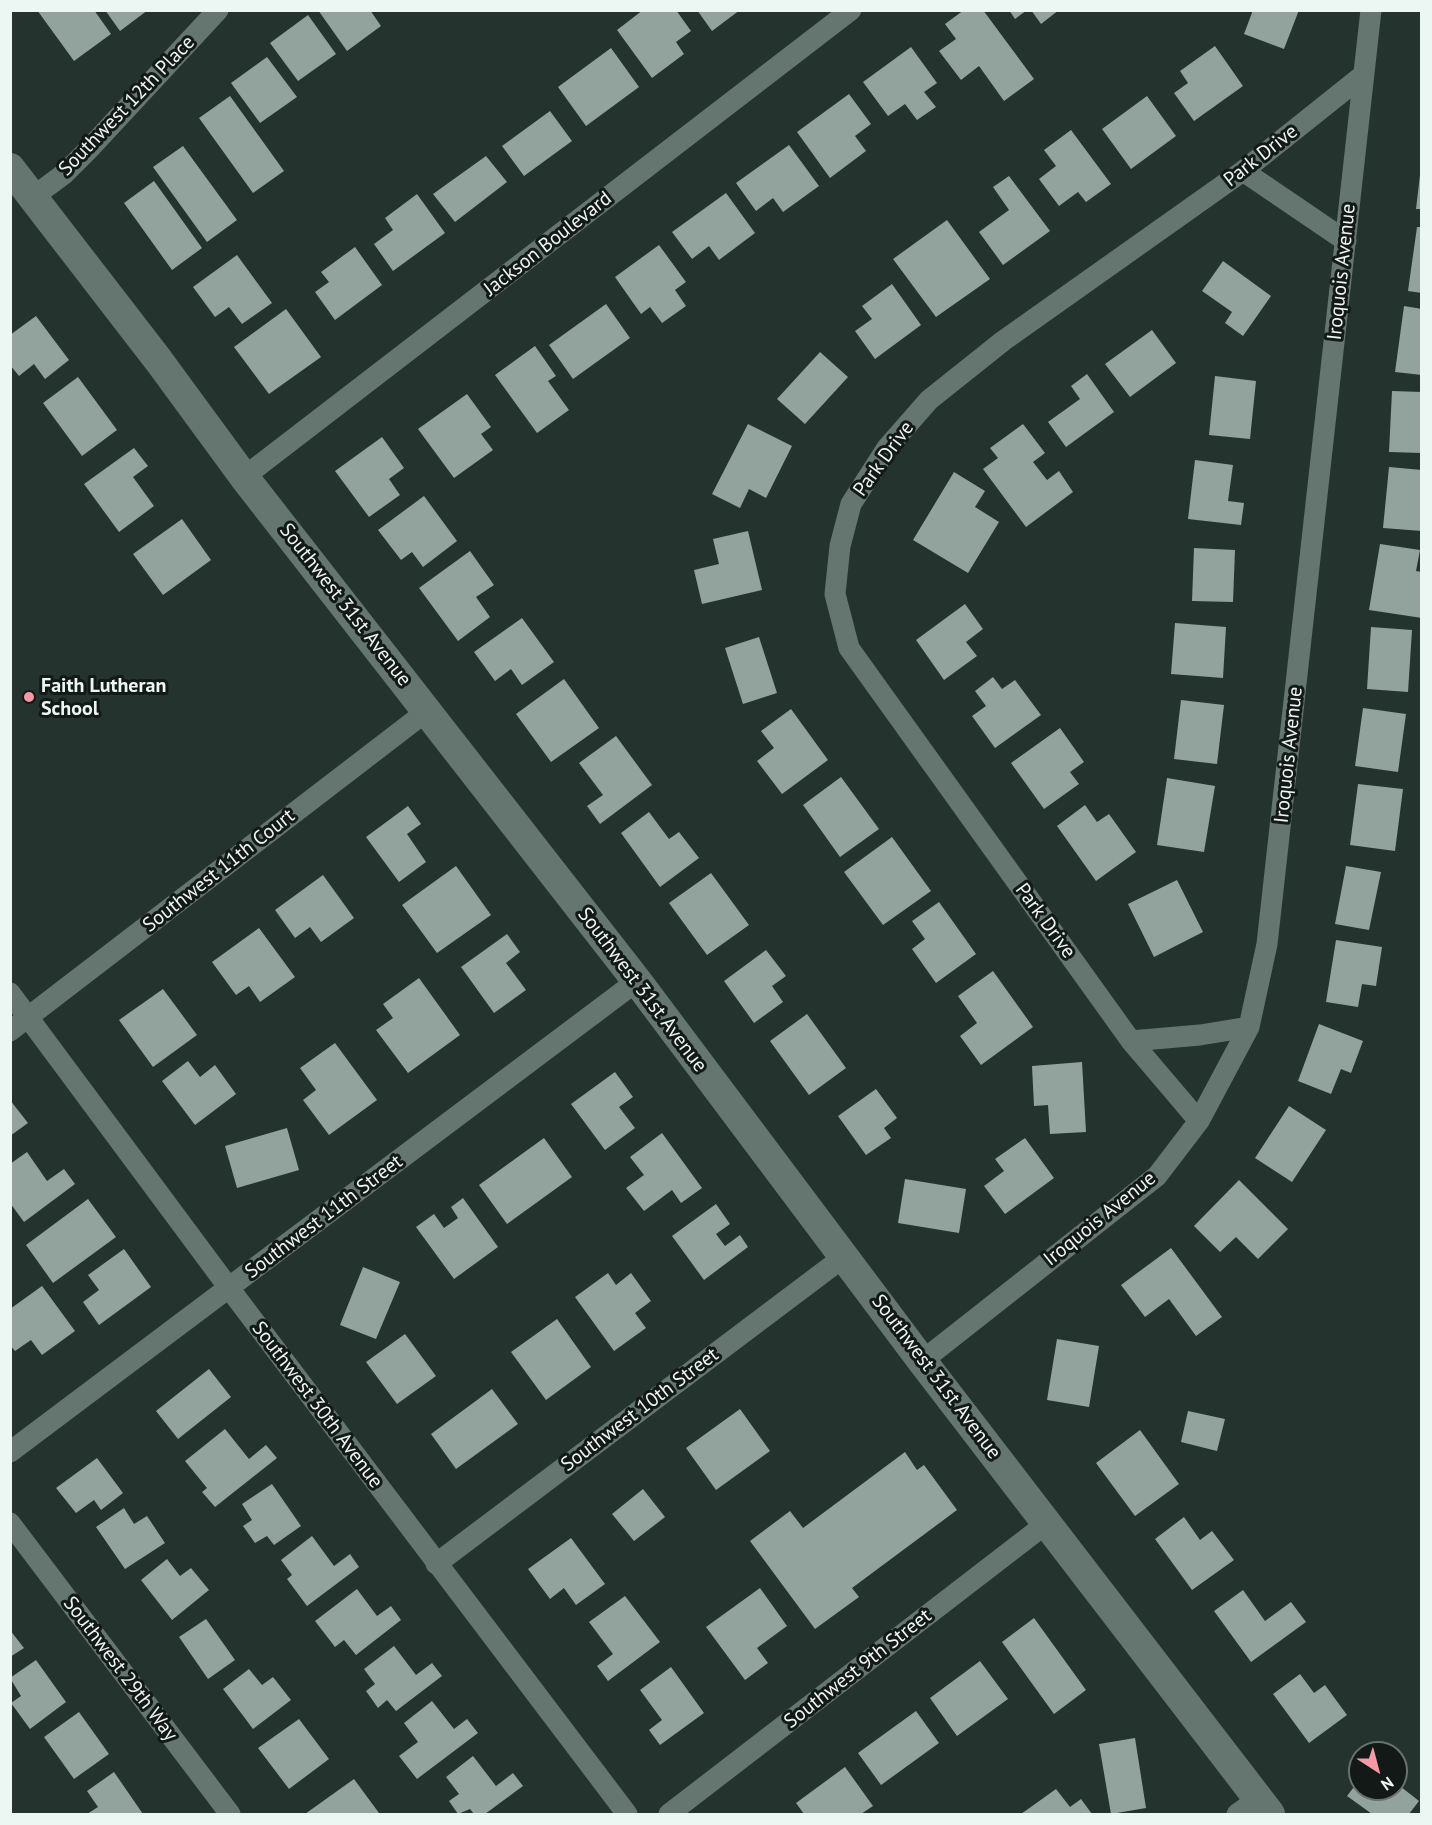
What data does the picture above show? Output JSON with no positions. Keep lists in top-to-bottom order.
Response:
{
  "streets": {
    "main road": ["Southwest 31st Avenue"],
    "street": [
      "Southwest 12th Place",
      "Park Drive",
      "Jackson Boulevard",
      "Iroquois Avenue",
      "Southwest 11th Court",
      "Southwest 11th Street",
      "Southwest 30th Avenue",
      "Southwest 10th Street",
      "Southwest 29th Way",
      "Southwest 9th Street"
    ]
  },
  "crossings": [
    ["Southwest 12th Place", "Southwest 31st Avenue"],
    ["Park Drive", "Iroquois Avenue"],
    ["Jackson Boulevard", "Southwest 31st Avenue"],
    ["Iroquois Avenue", "Southwest 31st Avenue"],
    ["Southwest 31st Avenue", "Southwest 11th Court"],
    ["Southwest 31st Avenue", "Southwest 11th Street"],
    ["Southwest 31st Avenue", "Southwest 10th Street"],
    ["Southwest 31st Avenue", "Southwest 9th Street"],
    ["Southwest 11th Court", "Southwest 30th Avenue"],
    ["Southwest 11th Street", "Southwest 30th Avenue"],
    ["Southwest 30th Avenue", "Southwest 10th Street"]
  ],
  "places": ["Faith Lutheran School"],
  "north": "bottom right"
}
